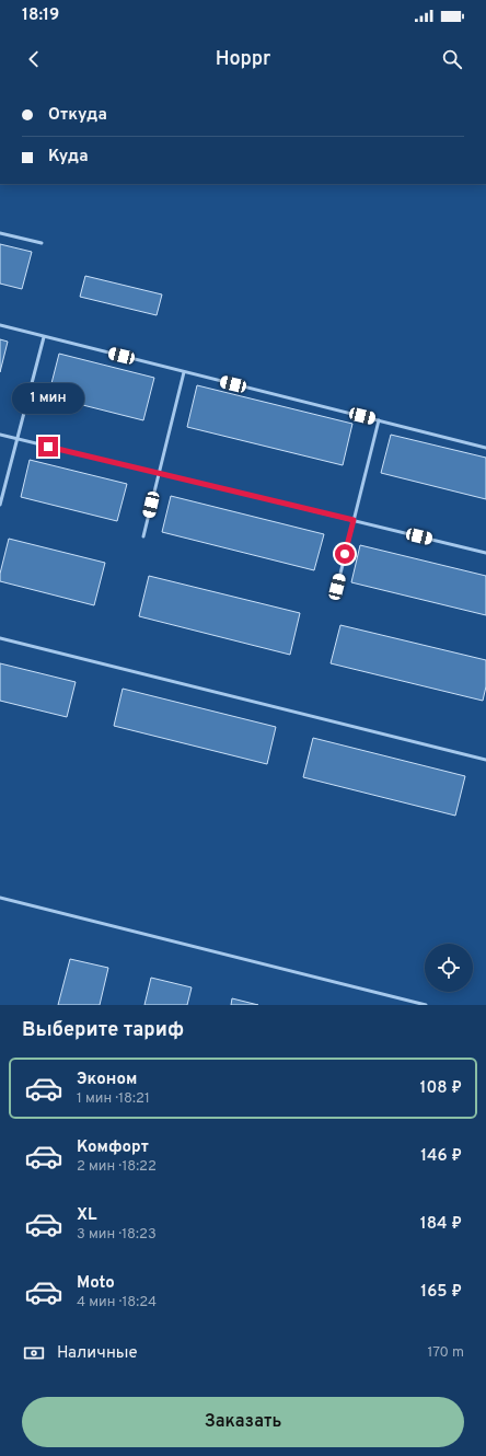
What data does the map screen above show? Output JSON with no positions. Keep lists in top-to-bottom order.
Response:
{
  "page": {
    "status": "18:19",
    "header": "Hoppr",
    "banner": ["Откуда", "Куда"],
    "bubble": "1 мин",
    "heading": "Выберите тариф",
    "list": [
      {
        "name": "Эконом",
        "note": "1 мин · 18:21",
        "value": "108 ₽"
      },
      {
        "name": "Комфорт",
        "note": "2 мин · 18:22",
        "value": "146 ₽"
      },
      {
        "name": "XL",
        "note": "3 мин · 18:23",
        "value": "184 ₽"
      },
      {
        "name": "Moto",
        "note": "4 мин · 18:24",
        "value": "165 ₽"
      }
    ],
    "pay": ["Наличные", "170 m"],
    "buttons": "Заказать"
  }
}
